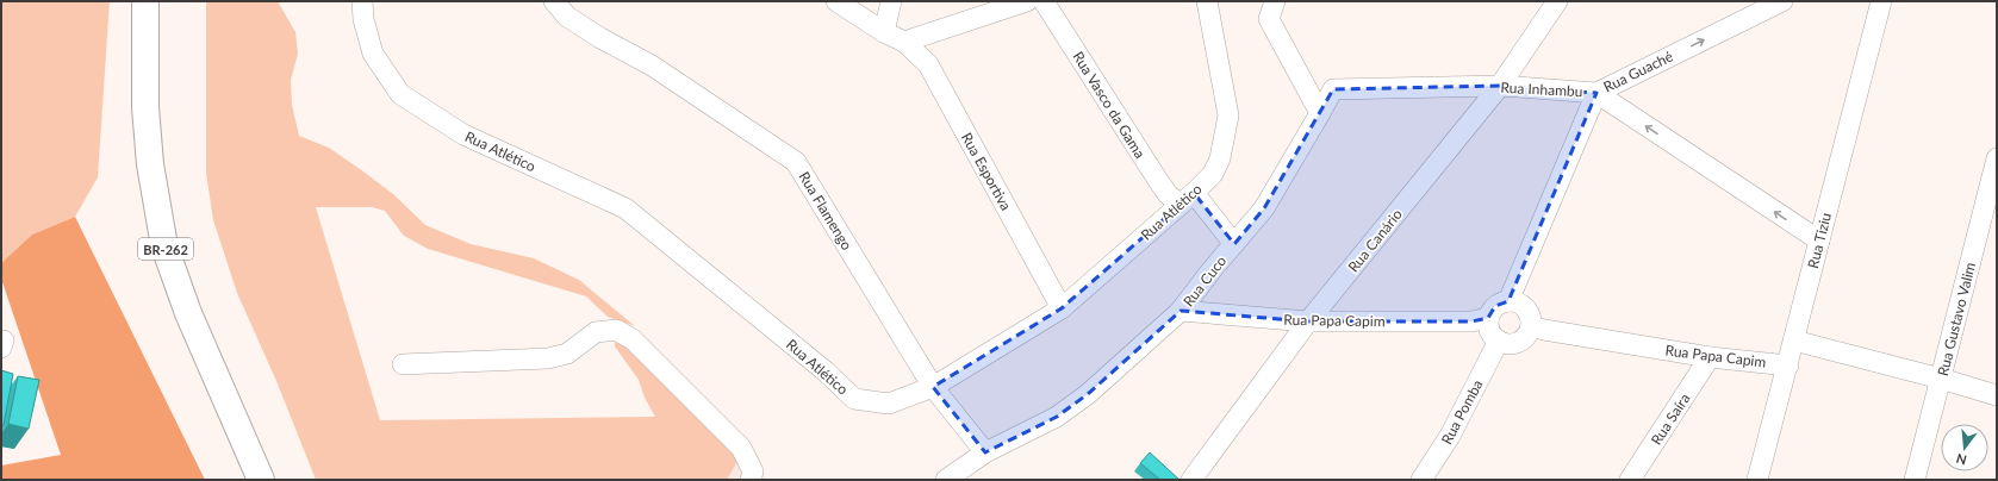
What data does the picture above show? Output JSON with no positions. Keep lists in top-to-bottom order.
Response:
{
  "streets": {
    "main road": ["BR-262"],
    "street": [
      "Rua Guaché",
      "Rua Inhambu",
      "Rua Vasco da Gama",
      "Rua Atlético",
      "Rua Esportiva",
      "Rua Flamengo",
      "Rua Canário",
      "Rua Tiziu",
      "Rua Cuco",
      "Rua Gustavo Valim",
      "Rua Papa Capim",
      "Rua Pomba",
      "Rua Saíra"
    ]
  },
  "crossings": [
    ["Rua Guaché", "Rua Inhambu"],
    ["Rua Guaché", "Rua Papa Capim"],
    ["Rua Guaché", "Rua Pomba"],
    ["Rua Inhambu", "Rua Canário"],
    ["Rua Inhambu", "Rua Tiziu"],
    ["Rua Inhambu", "Rua Cuco"],
    ["Rua Vasco da Gama", "Rua Atlético"],
    ["Rua Vasco da Gama", "Rua Cuco"],
    ["Rua Atlético", "Rua Esportiva"],
    ["Rua Atlético", "Rua Flamengo"],
    ["Rua Flamengo", "Rua Cuco"],
    ["Rua Canário", "Rua Papa Capim"],
    ["Rua Tiziu", "Rua Papa Capim"],
    ["Rua Cuco", "Rua Papa Capim"],
    ["Rua Papa Capim", "Rua Pomba"],
    ["Rua Papa Capim", "Rua Saíra"]
  ],
  "one_way": ["Rua Guaché", "Rua Inhambu"],
  "north": "bottom"
}
